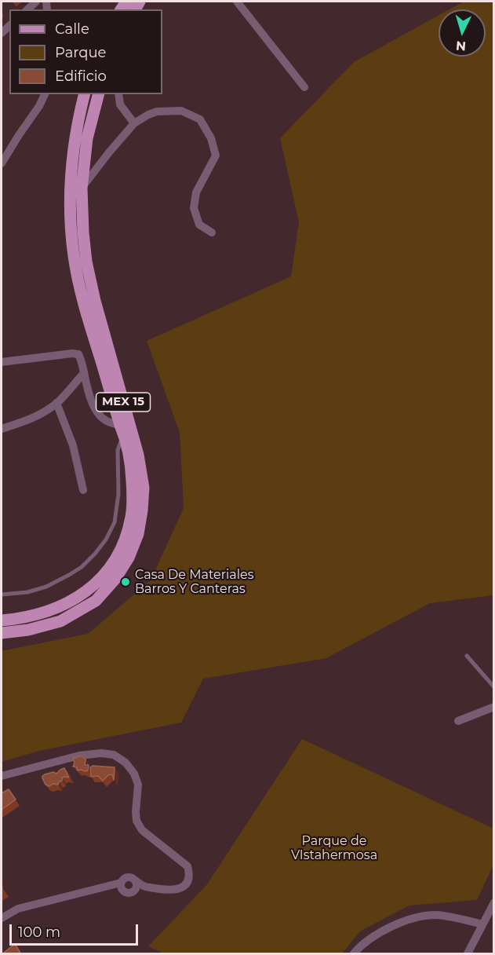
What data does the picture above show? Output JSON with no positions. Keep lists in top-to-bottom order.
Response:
{
  "streets": {
    "main road": ["MEX 15"]
  },
  "parks": ["Parque de VIstahermosa"],
  "places": ["Casa De Materiales Barros Y Canteras"],
  "legend": ["Calle", "Parque", "Edificio"],
  "scale_bar": "100 m",
  "north": "bottom"
}
